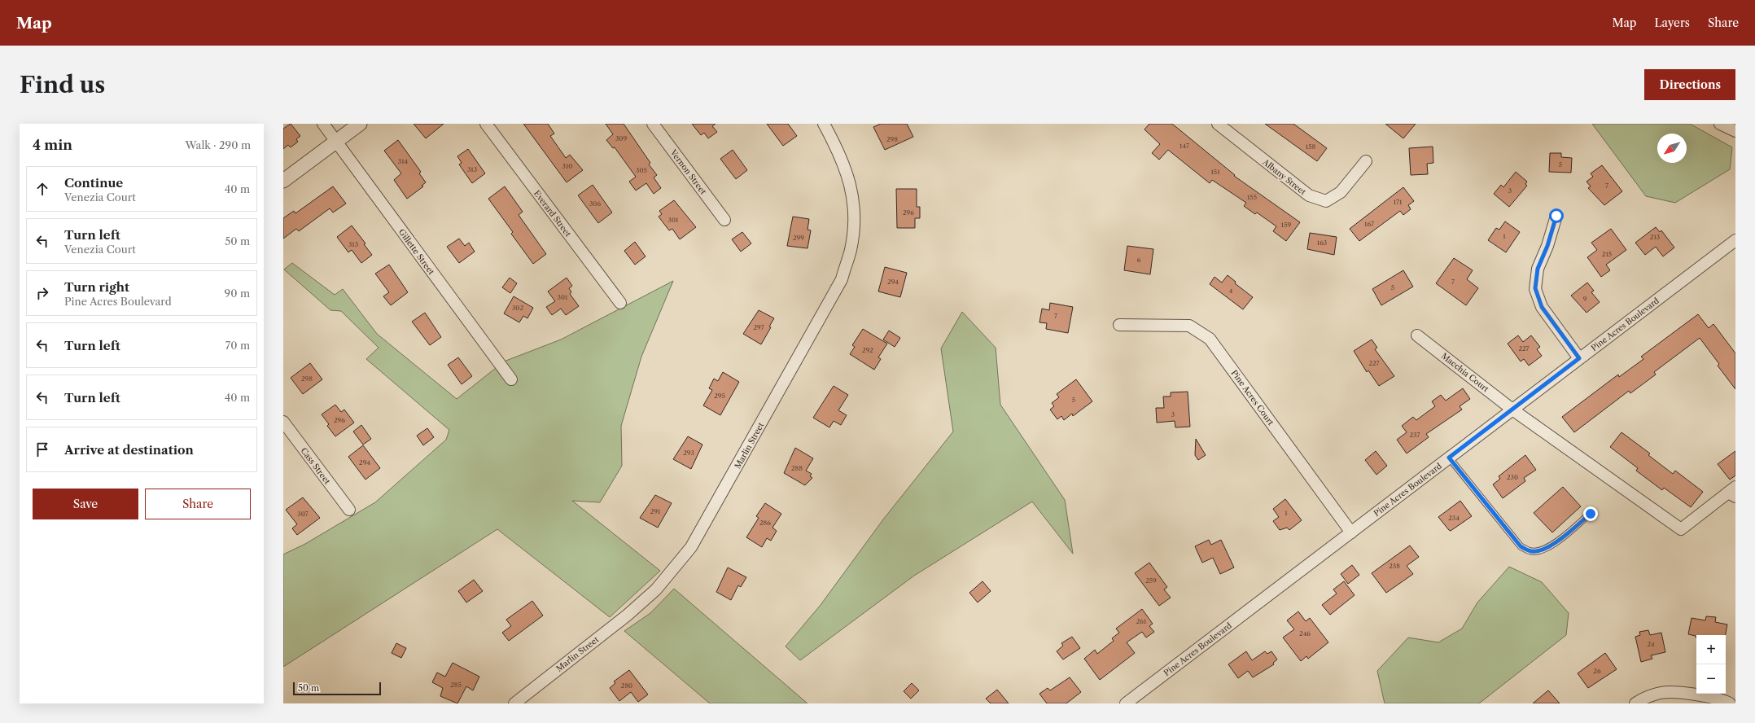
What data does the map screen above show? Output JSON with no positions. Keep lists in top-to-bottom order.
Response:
{
  "streets": {
    "street": [
      "Vernon Street",
      "Albany Street",
      "Everard Street",
      "Gillette Street",
      "Pine Acres Boulevard",
      "Macchia Court",
      "Pine Acres Court",
      "Marlin Street",
      "Cass Street"
    ]
  },
  "crossings": [
    ["Pine Acres Boulevard", "Macchia Court"],
    ["Pine Acres Boulevard", "Pine Acres Court"]
  ],
  "house_numbers": [
    "309",
    "298",
    "147",
    "158",
    "314",
    "5",
    "310",
    "313",
    "305",
    "151",
    "7",
    "3",
    "155",
    "171",
    "306",
    "296",
    "301",
    "167",
    "159",
    "1",
    "213",
    "299",
    "163",
    "313",
    "215",
    "6",
    "294",
    "7",
    "5",
    "4",
    "301",
    "9",
    "302",
    "7",
    "297",
    "227",
    "292",
    "227",
    "298",
    "295",
    "5",
    "3",
    "296",
    "237",
    "293",
    "294",
    "288",
    "230",
    "291",
    "1",
    "307",
    "234",
    "286",
    "238",
    "259",
    "261",
    "246",
    "24",
    "26",
    "285",
    "280"
  ],
  "scale_bar": "50 m",
  "north": "bottom left",
  "page": {
    "header": "Map",
    "nav": ["Map", "Layers", "Share"],
    "buttons": [
      "Directions",
      ["Save", "Share"]
    ],
    "title": "Find us",
    "heading": ["4 min", "Walk · 290 m"],
    "list": [
      ["Continue", "Venezia Court", "40 m"],
      ["Turn left", "Venezia Court", "50 m"],
      ["Turn right", "Pine Acres Boulevard", "90 m"],
      ["Turn left", "70 m"],
      ["Turn left", "40 m"],
      "Arrive at destination"
    ],
    "map_buttons": ["+", "−"],
    "scale": "50 m"
  }
}
